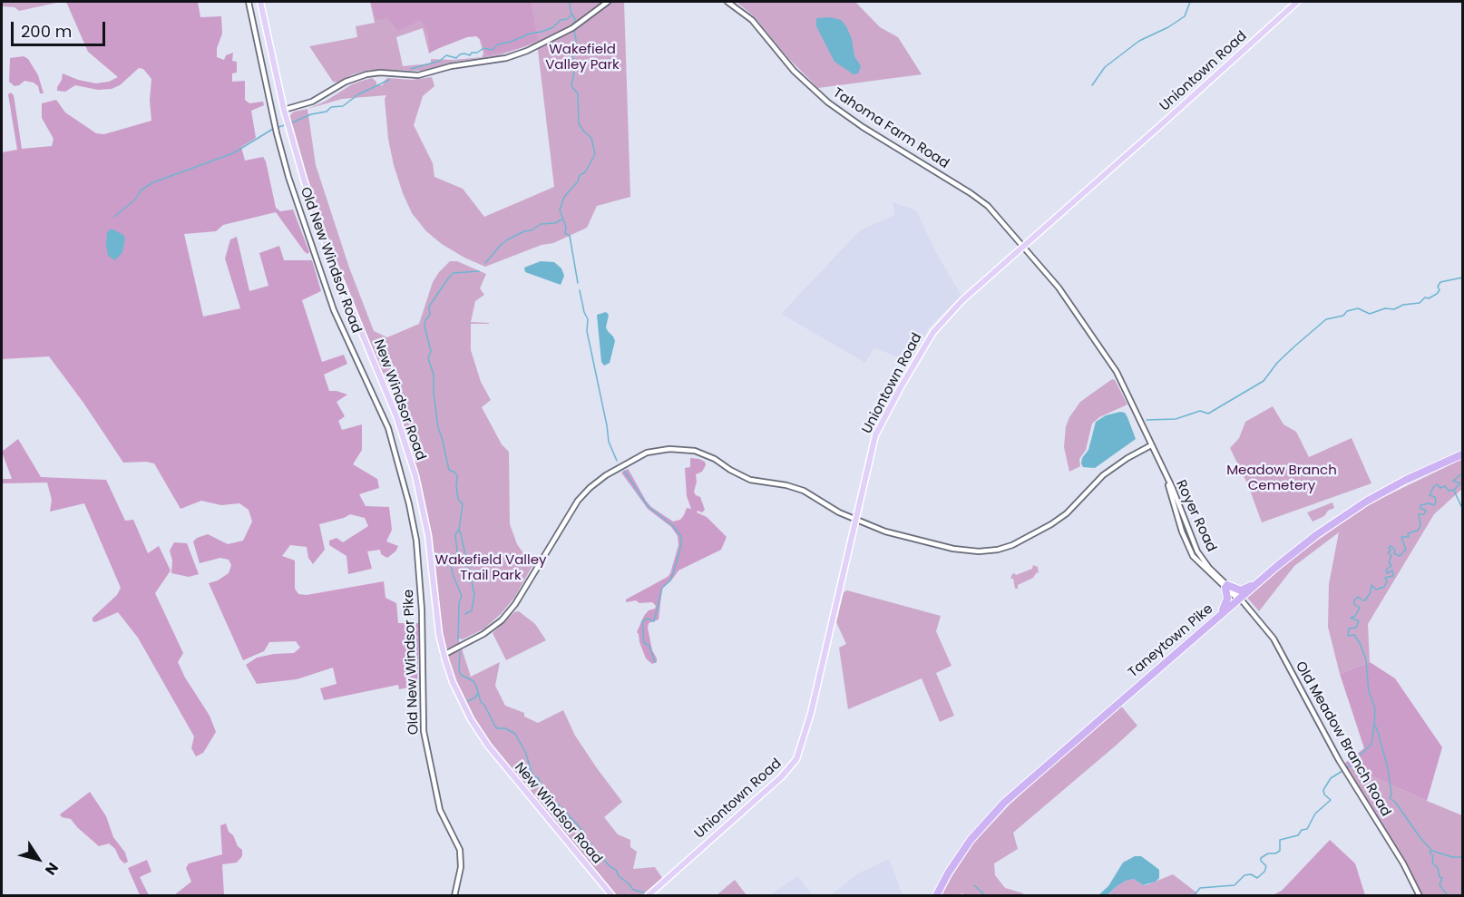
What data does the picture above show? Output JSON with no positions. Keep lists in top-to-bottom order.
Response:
{
  "streets": {
    "highway": ["Taneytown Pike"],
    "main road": ["Uniontown Road", "New Windsor Road"],
    "street": [
      "Tahoma Farm Road",
      "Old New Windsor Road",
      "Royer Road",
      "Old New Windsor Pike",
      "Old Meadow Branch Road"
    ]
  },
  "crossings": [
    ["Uniontown Road", "Tahoma Farm Road"],
    ["Uniontown Road", "Royer Road"],
    ["Tahoma Farm Road", "Royer Road"],
    ["Old New Windsor Road", "Old New Windsor Pike"],
    ["Royer Road", "Taneytown Pike"],
    ["Royer Road", "Old Meadow Branch Road"],
    ["Taneytown Pike", "Old Meadow Branch Road"]
  ],
  "parks": ["Wakefield Valley Park", "Meadow Branch Cemetery", "Wakefield Valley Trail Park"],
  "scale_bar": "200 m",
  "north": "bottom right"
}
